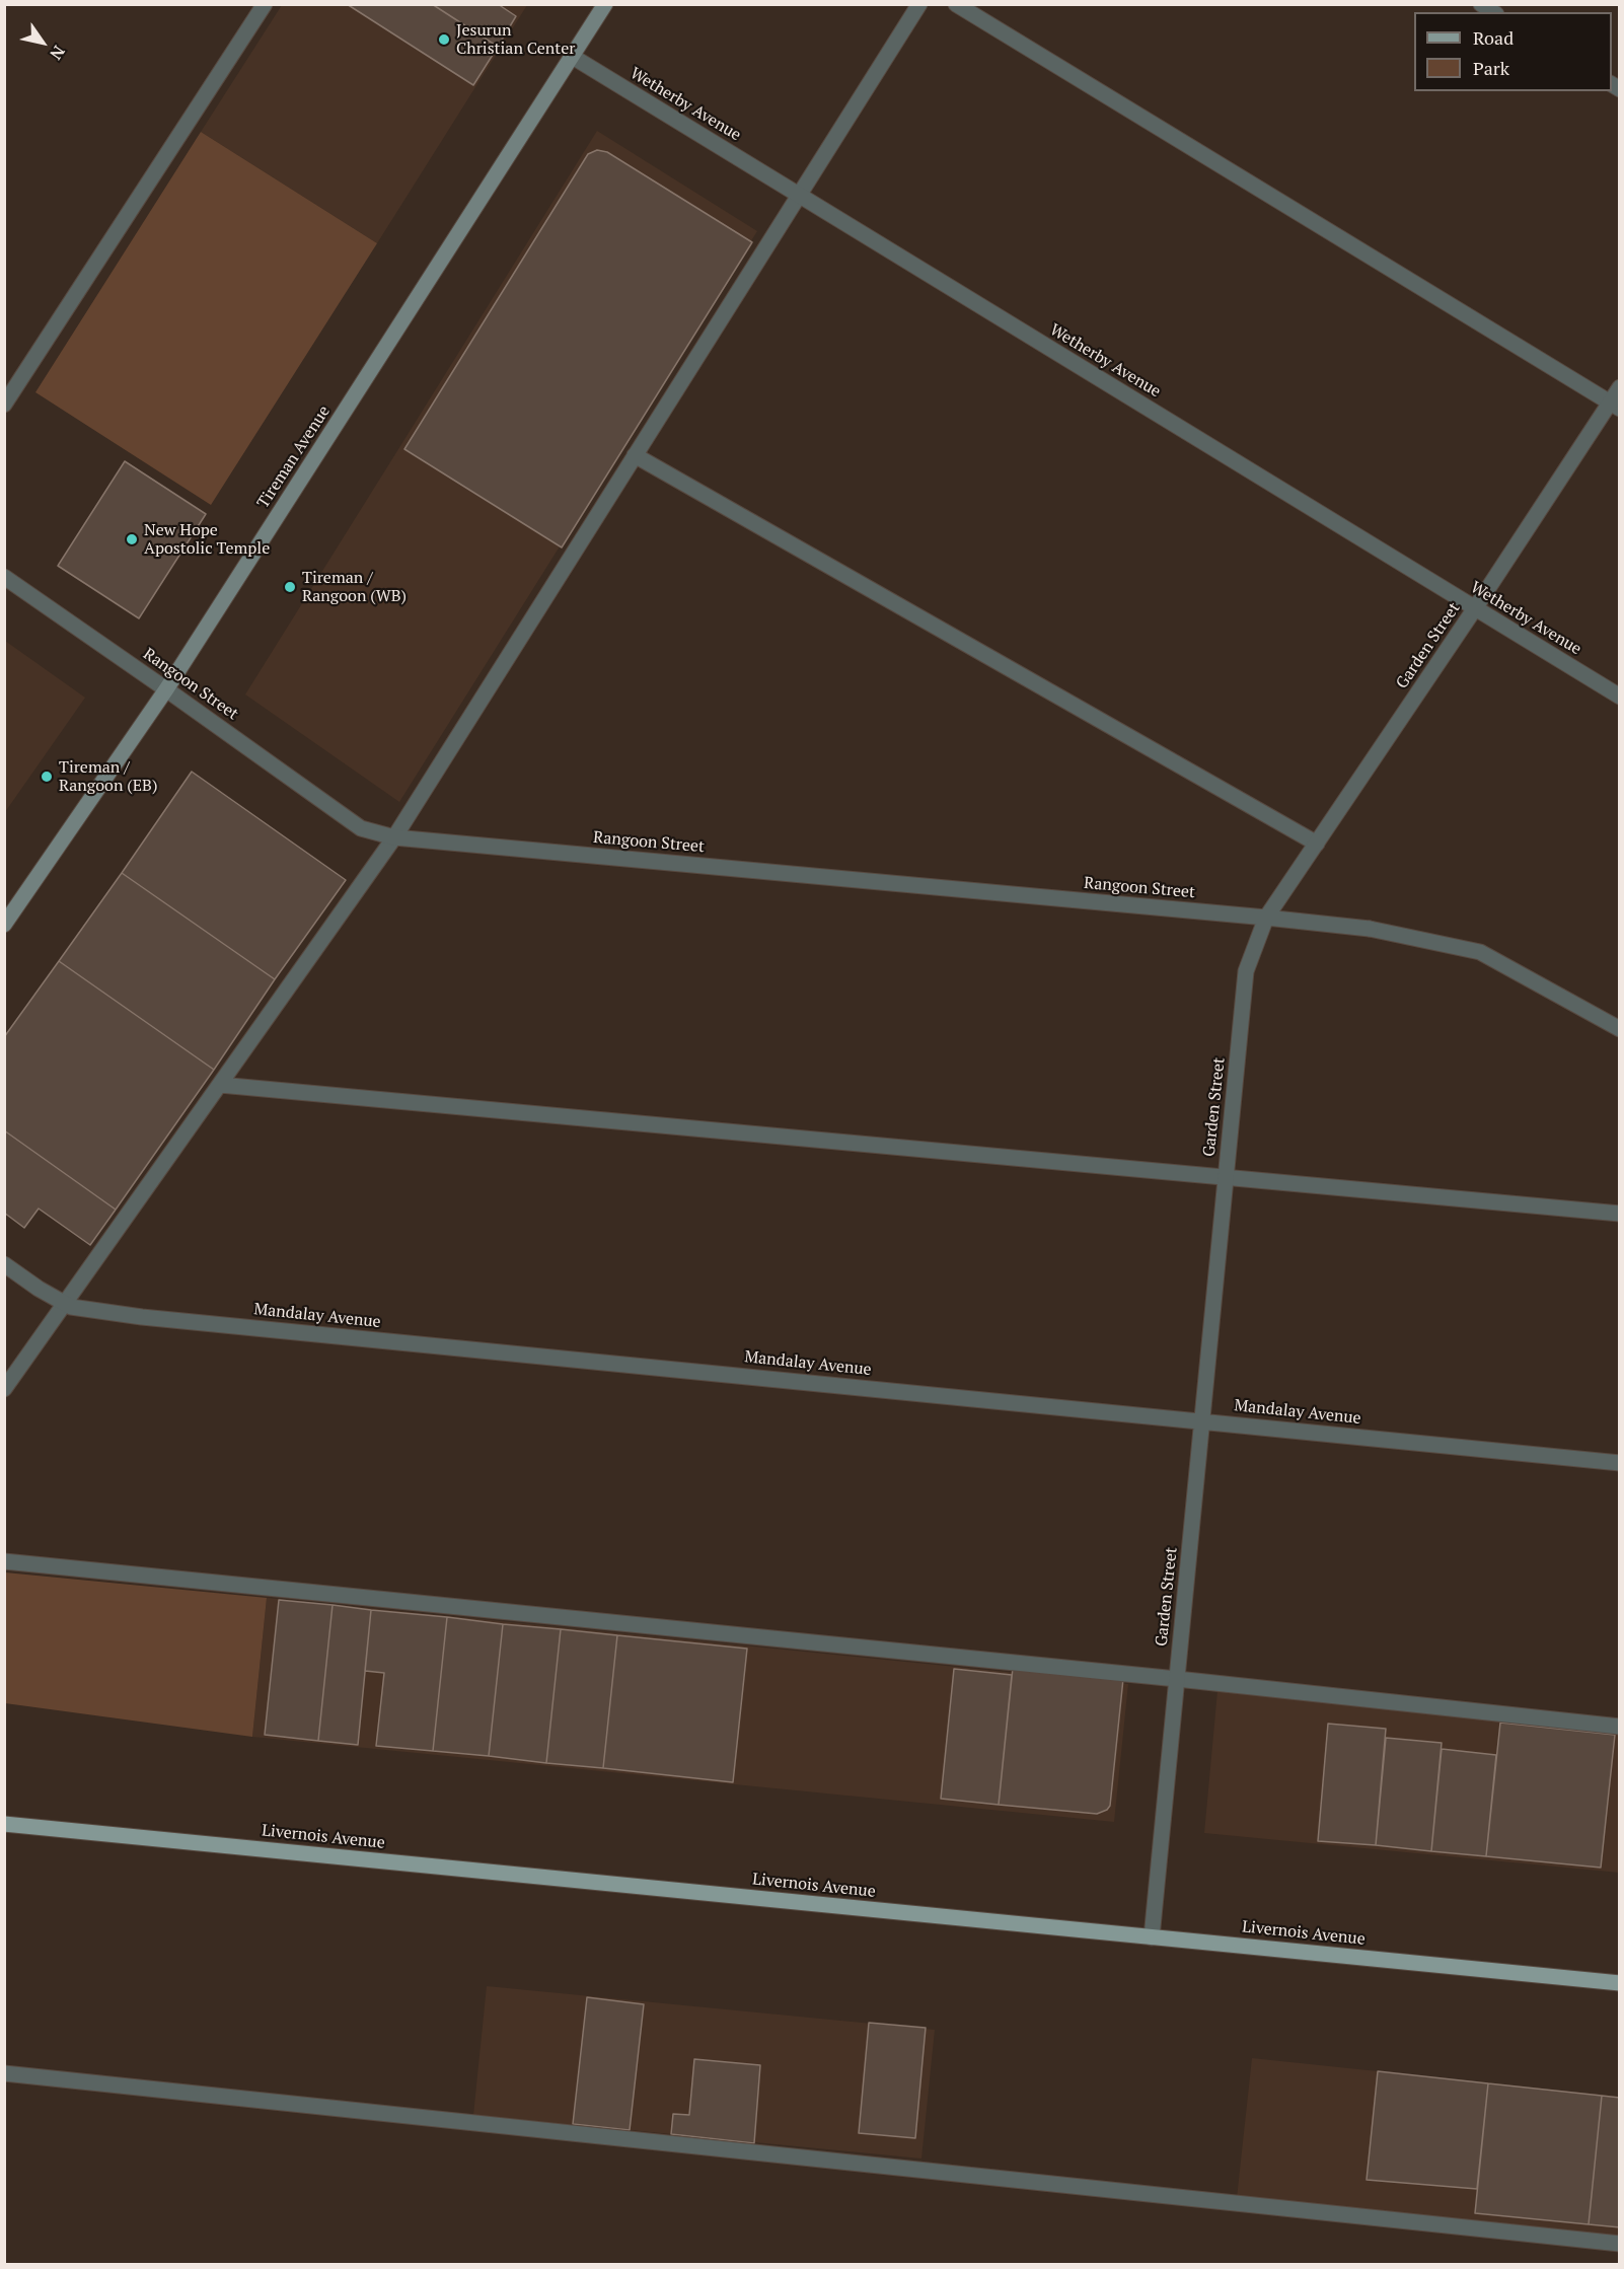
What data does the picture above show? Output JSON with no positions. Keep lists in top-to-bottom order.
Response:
{
  "streets": {
    "main road": ["Livernois Avenue"],
    "street": [
      "Wetherby Avenue",
      "Tireman Avenue",
      "Garden Street",
      "Rangoon Street",
      "Mandalay Avenue"
    ]
  },
  "crossings": [
    ["Wetherby Avenue", "Tireman Avenue"],
    ["Wetherby Avenue", "Garden Street"],
    ["Tireman Avenue", "Rangoon Street"],
    ["Garden Street", "Rangoon Street"],
    ["Garden Street", "Mandalay Avenue"],
    ["Garden Street", "Livernois Avenue"]
  ],
  "places": [
    "Jesurun Christian Center",
    "New Hope Apostolic Temple",
    "Tireman / Rangoon (WB)",
    "Tireman / Rangoon (EB)"
  ],
  "legend": ["Road", "Park"],
  "north": "bottom right"
}
